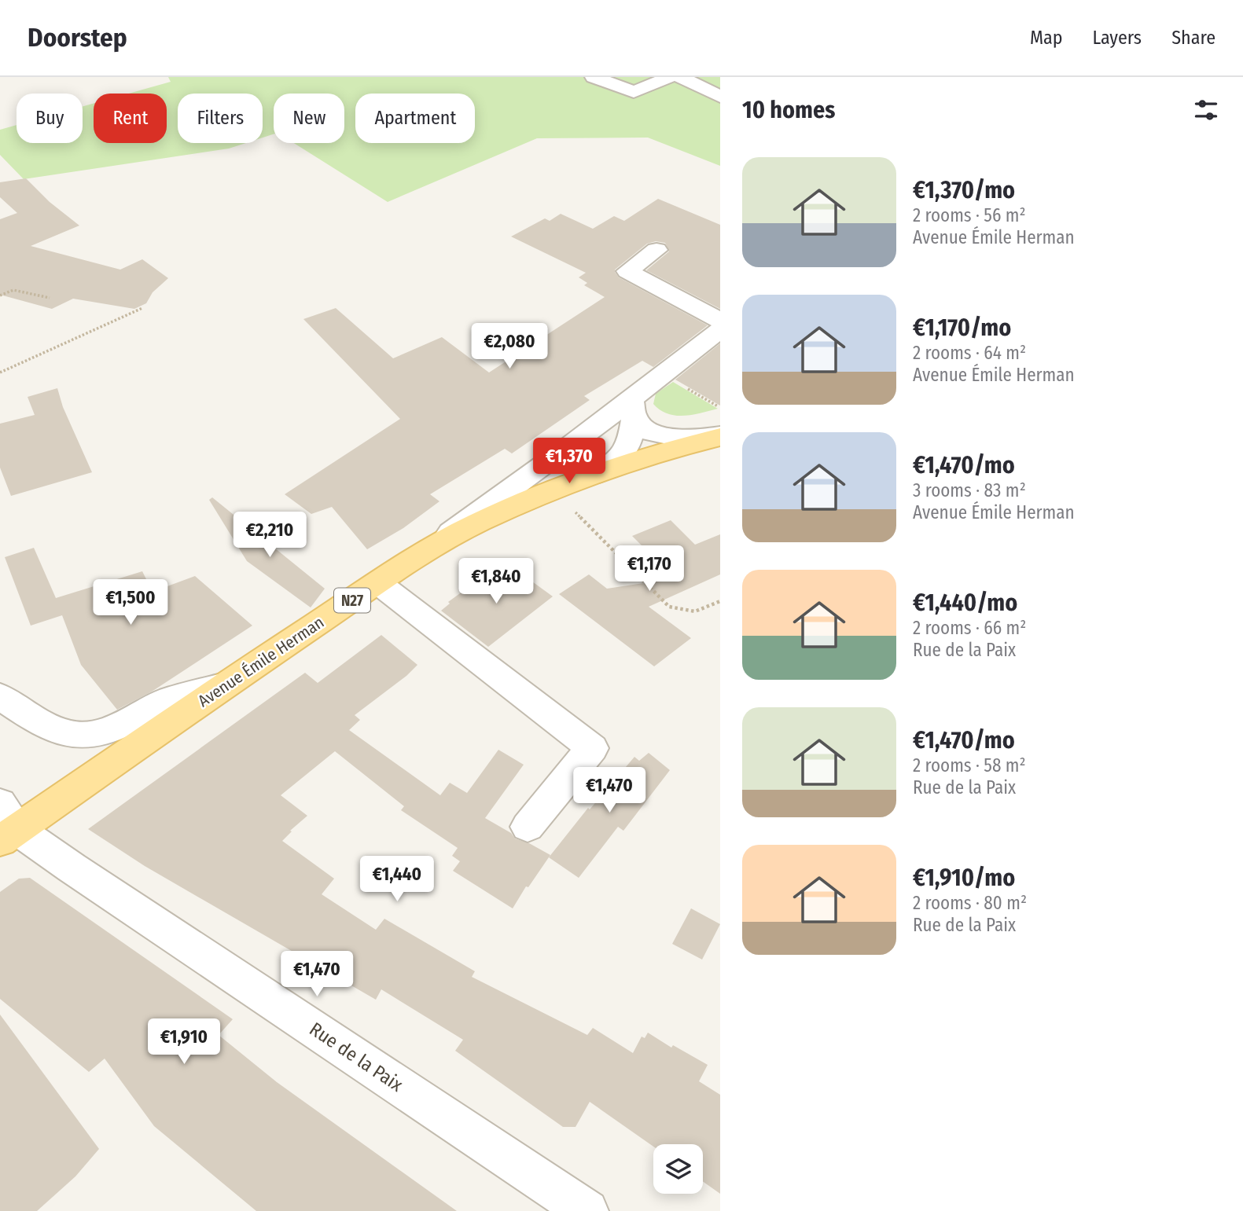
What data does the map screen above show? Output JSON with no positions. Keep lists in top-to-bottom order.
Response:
{
  "streets": {
    "main road": ["N27", "Avenue Émile Herman"],
    "street": ["Rue de la Paix"]
  },
  "crossings": [
    ["Avenue Émile Herman", "Rue de la Paix"]
  ],
  "page": {
    "header": "Doorstep",
    "nav": ["Map", "Layers", "Share"],
    "heading": "10 homes",
    "chip": [
      "Buy",
      "Rent",
      "Filters",
      "New",
      "Apartment"
    ],
    "list": [
      {
        "name": "€1,370/mo",
        "note": "2 rooms · 56 m² · Avenue Émile Herman"
      },
      {
        "name": "€1,170/mo",
        "note": "2 rooms · 64 m² · Avenue Émile Herman"
      },
      {
        "name": "€1,470/mo",
        "note": "3 rooms · 83 m² · Avenue Émile Herman"
      },
      {
        "name": "€1,440/mo",
        "note": "2 rooms · 66 m² · Rue de la Paix"
      },
      {
        "name": "€1,470/mo",
        "note": "2 rooms · 58 m² · Rue de la Paix"
      },
      {
        "name": "€1,910/mo",
        "note": "2 rooms · 80 m² · Rue de la Paix"
      }
    ],
    "price": [
      "€2,080",
      "€1,370",
      "€2,210",
      "€1,170",
      "€1,840",
      "€1,500",
      "€1,470",
      "€1,440",
      "€1,470",
      "€1,910"
    ]
  }
}
